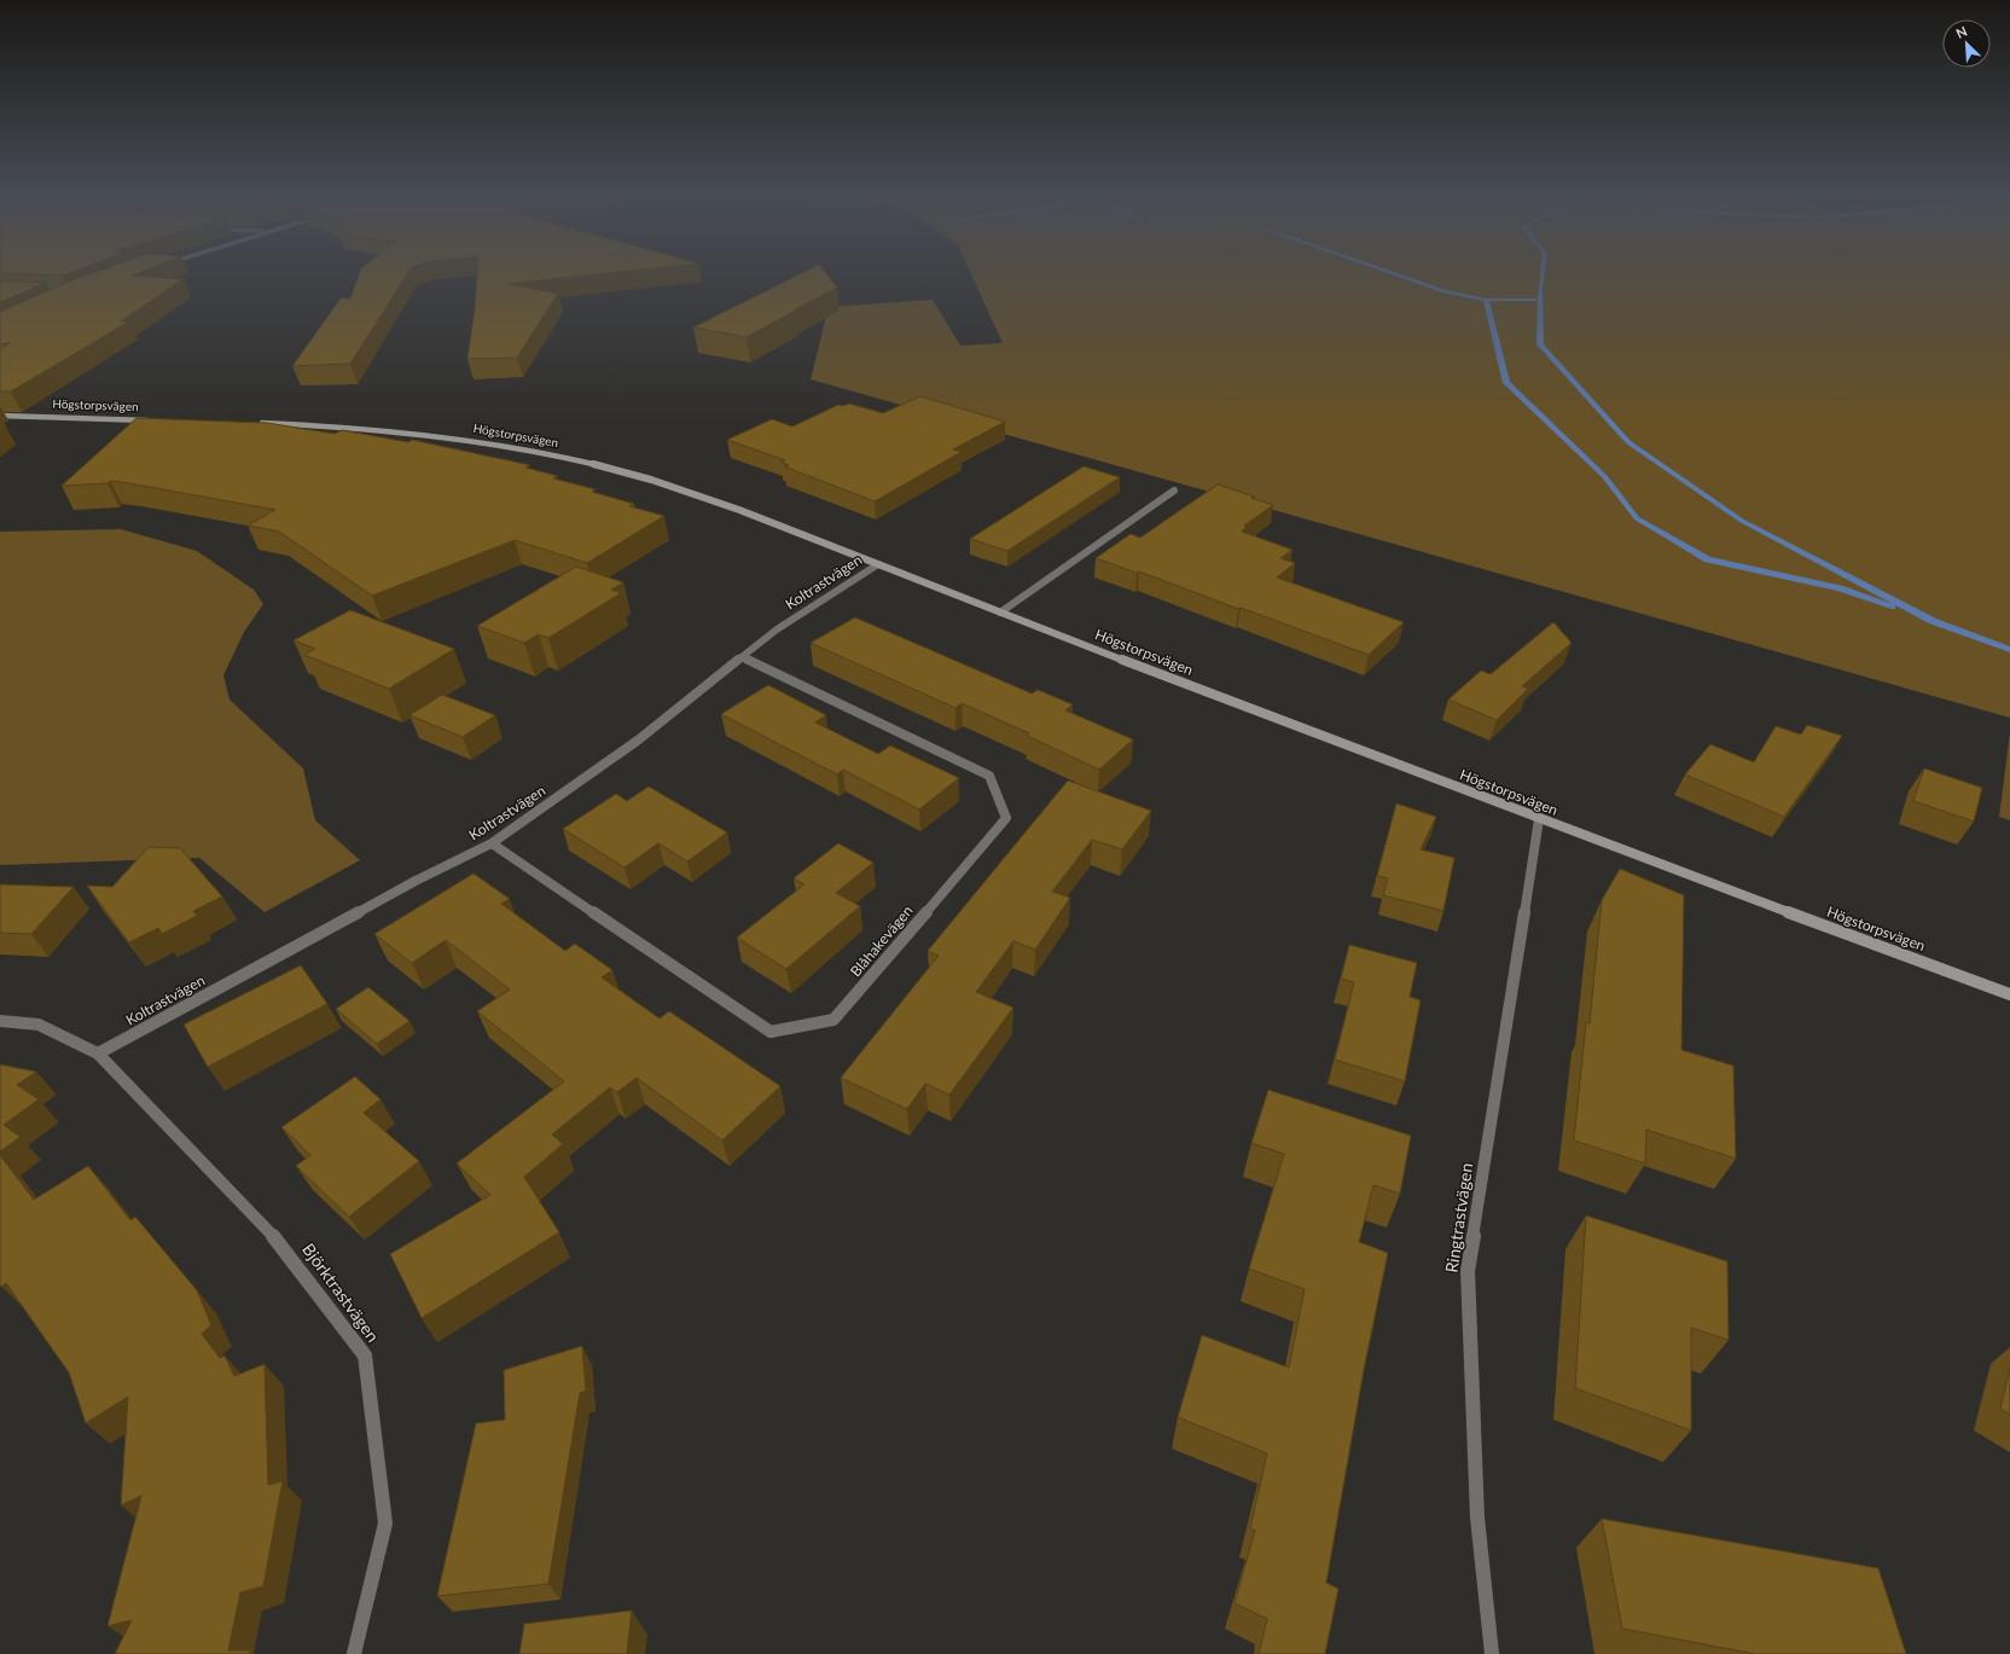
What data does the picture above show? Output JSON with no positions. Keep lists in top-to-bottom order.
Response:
{
  "streets": {
    "street": [
      "Högstorpsvägen",
      "Koltrastvägen",
      "Blåhakevägen",
      "Ringtrastvägen",
      "Björktrastvägen"
    ]
  },
  "crossings": [
    ["Högstorpsvägen", "Koltrastvägen"],
    ["Högstorpsvägen", "Ringtrastvägen"],
    ["Koltrastvägen", "Blåhakevägen"],
    ["Koltrastvägen", "Björktrastvägen"]
  ],
  "north": "top left"
}
